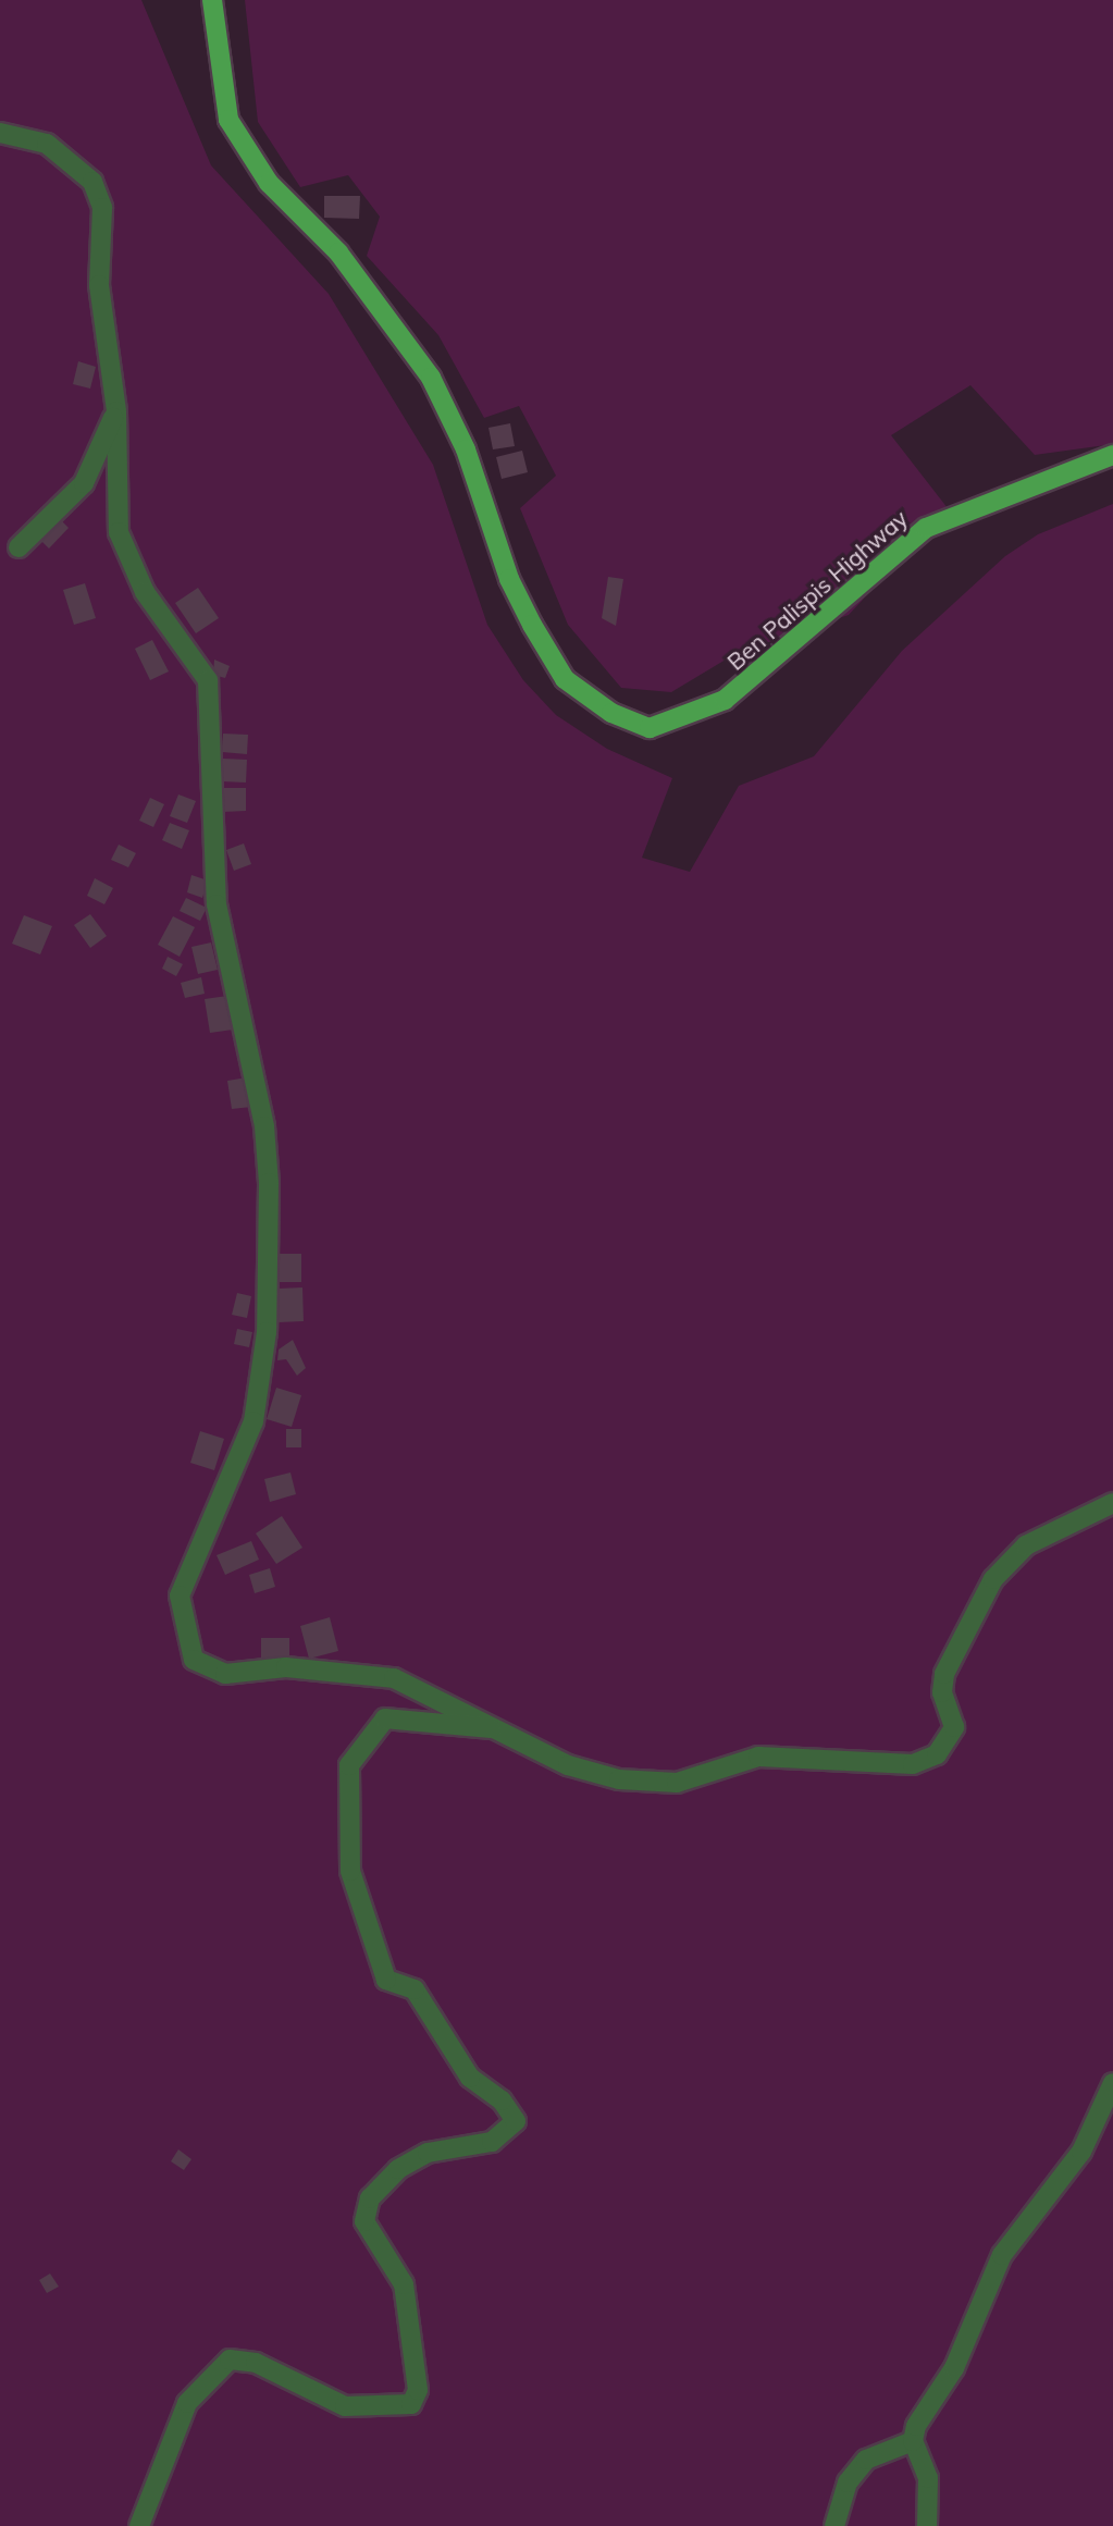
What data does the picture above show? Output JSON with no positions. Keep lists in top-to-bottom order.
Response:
{
  "streets": {
    "main road": ["Ben Palispis Highway"]
  }
}
